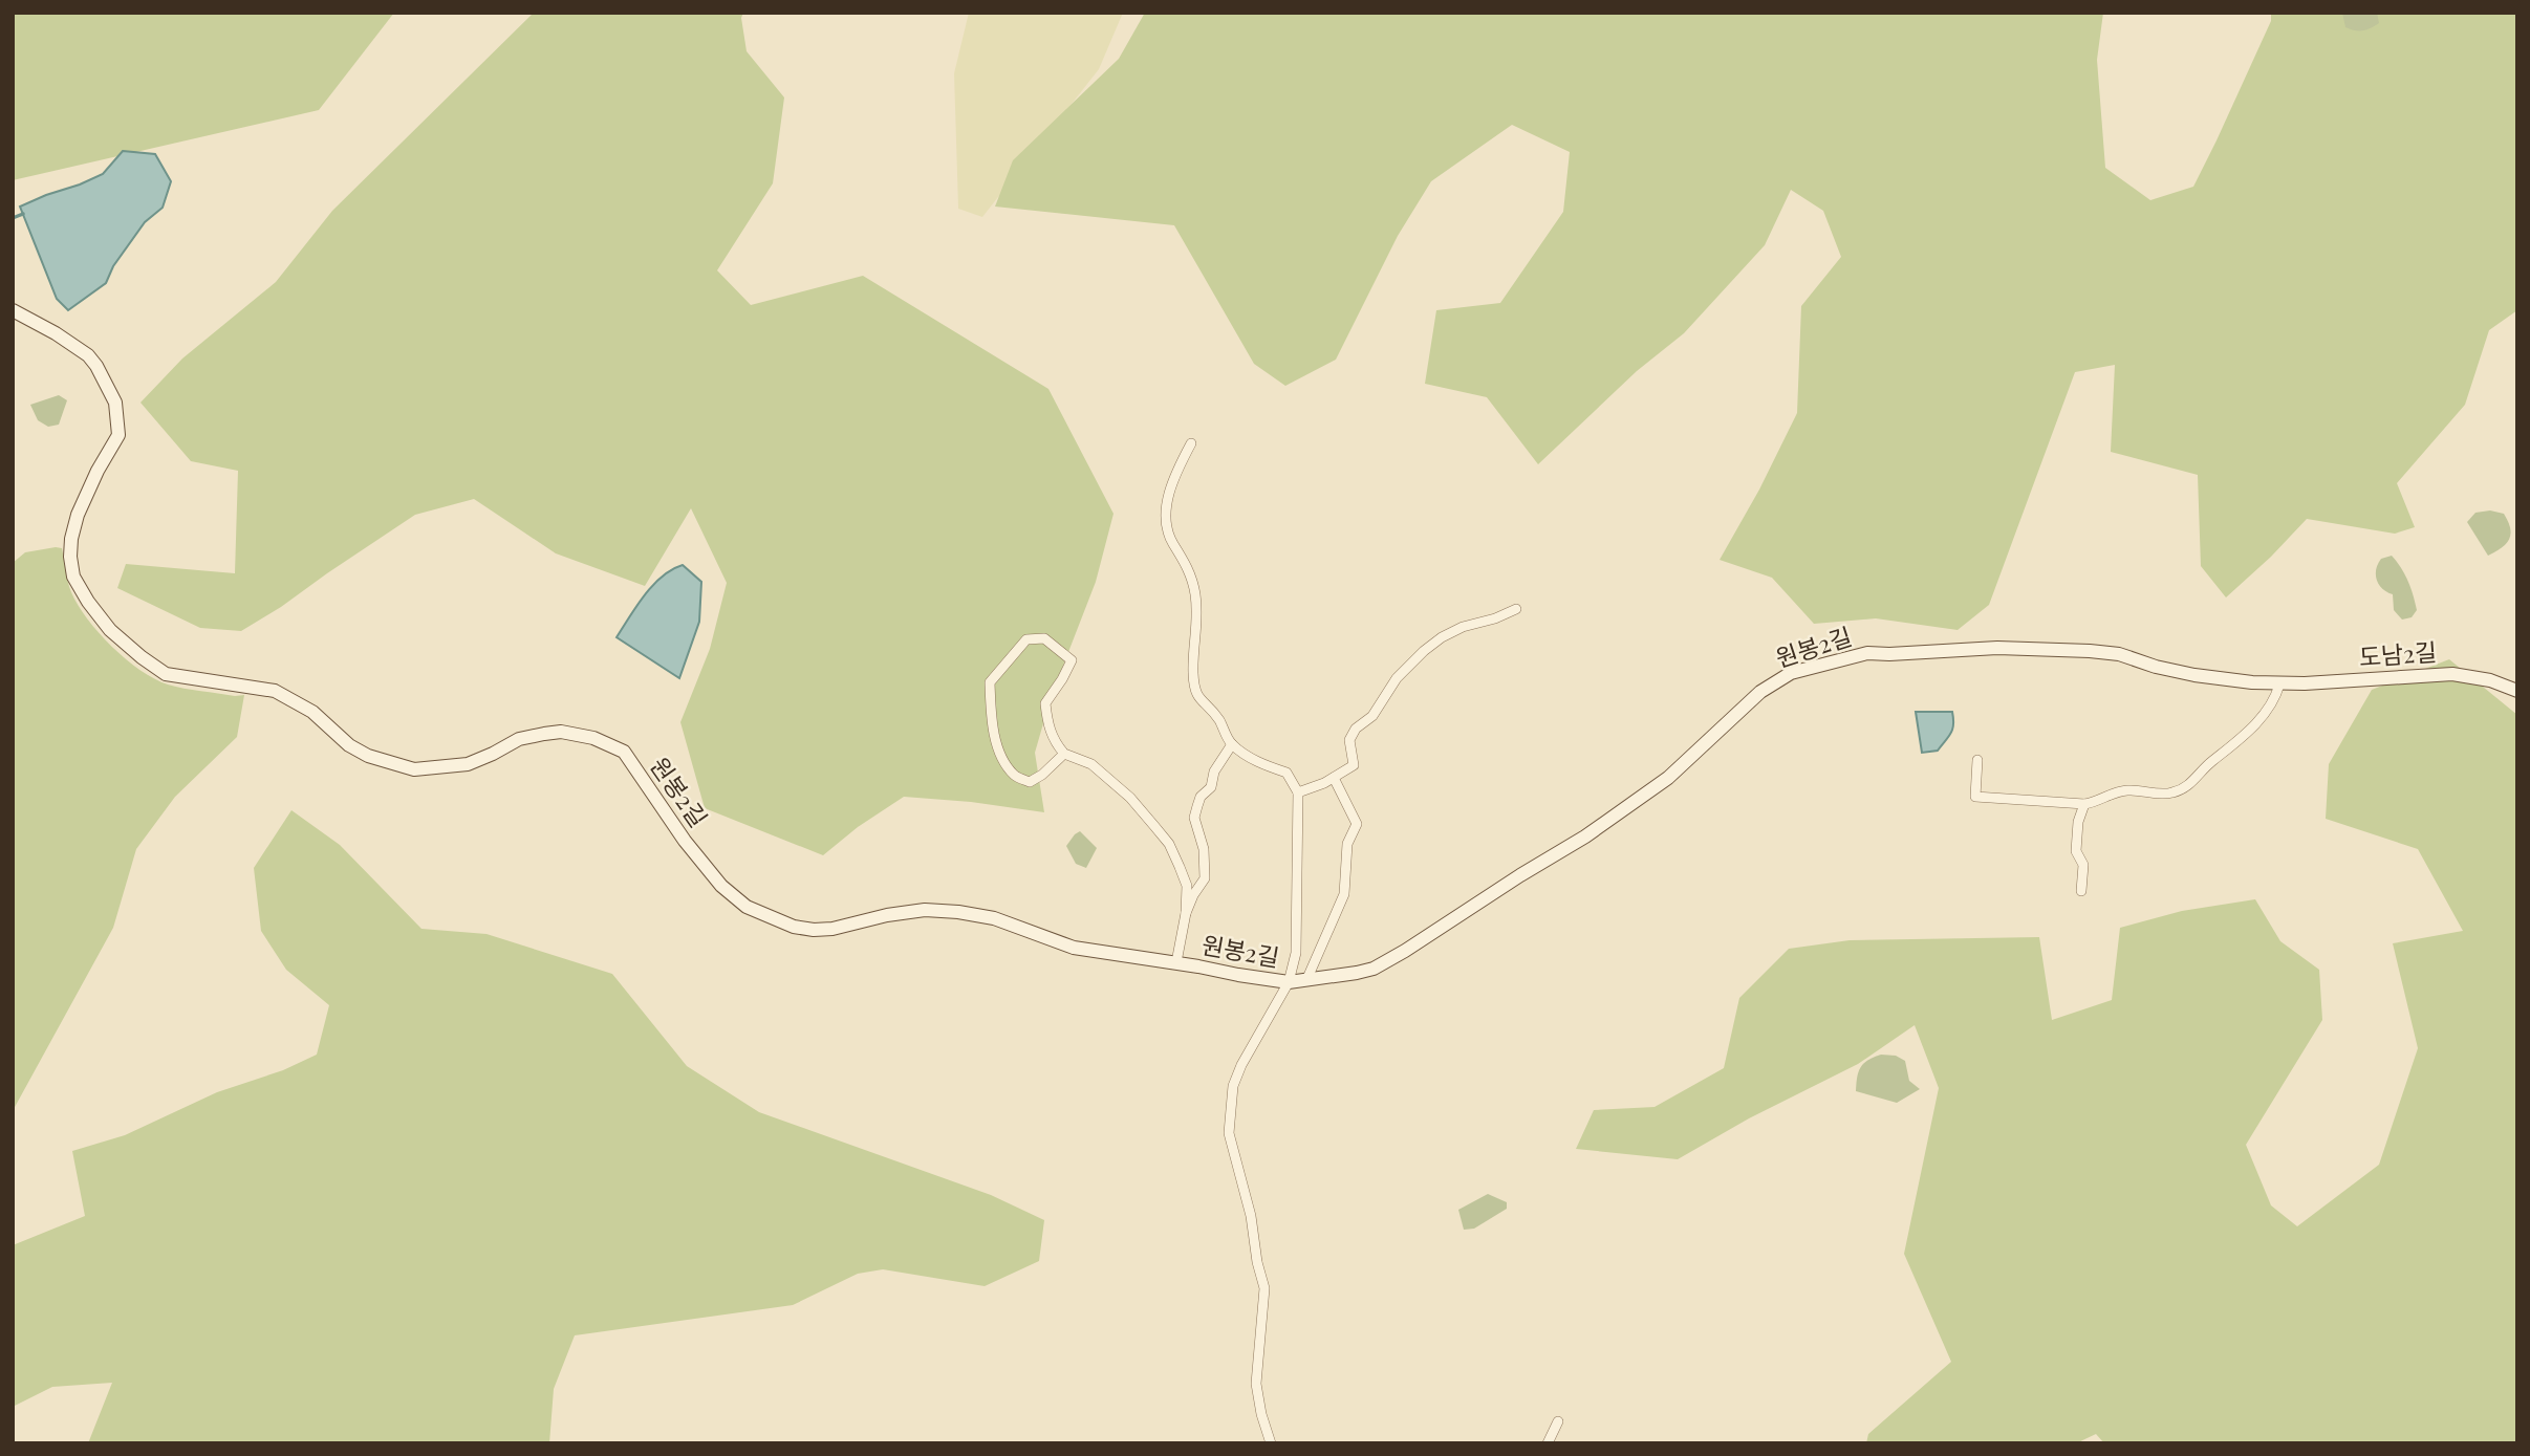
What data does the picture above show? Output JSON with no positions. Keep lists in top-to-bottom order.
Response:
{
  "streets": {
    "main road": ["원봉2길", "도남2길"]
  },
  "crossings": [
    ["원봉2길", "도남2길"]
  ]
}
